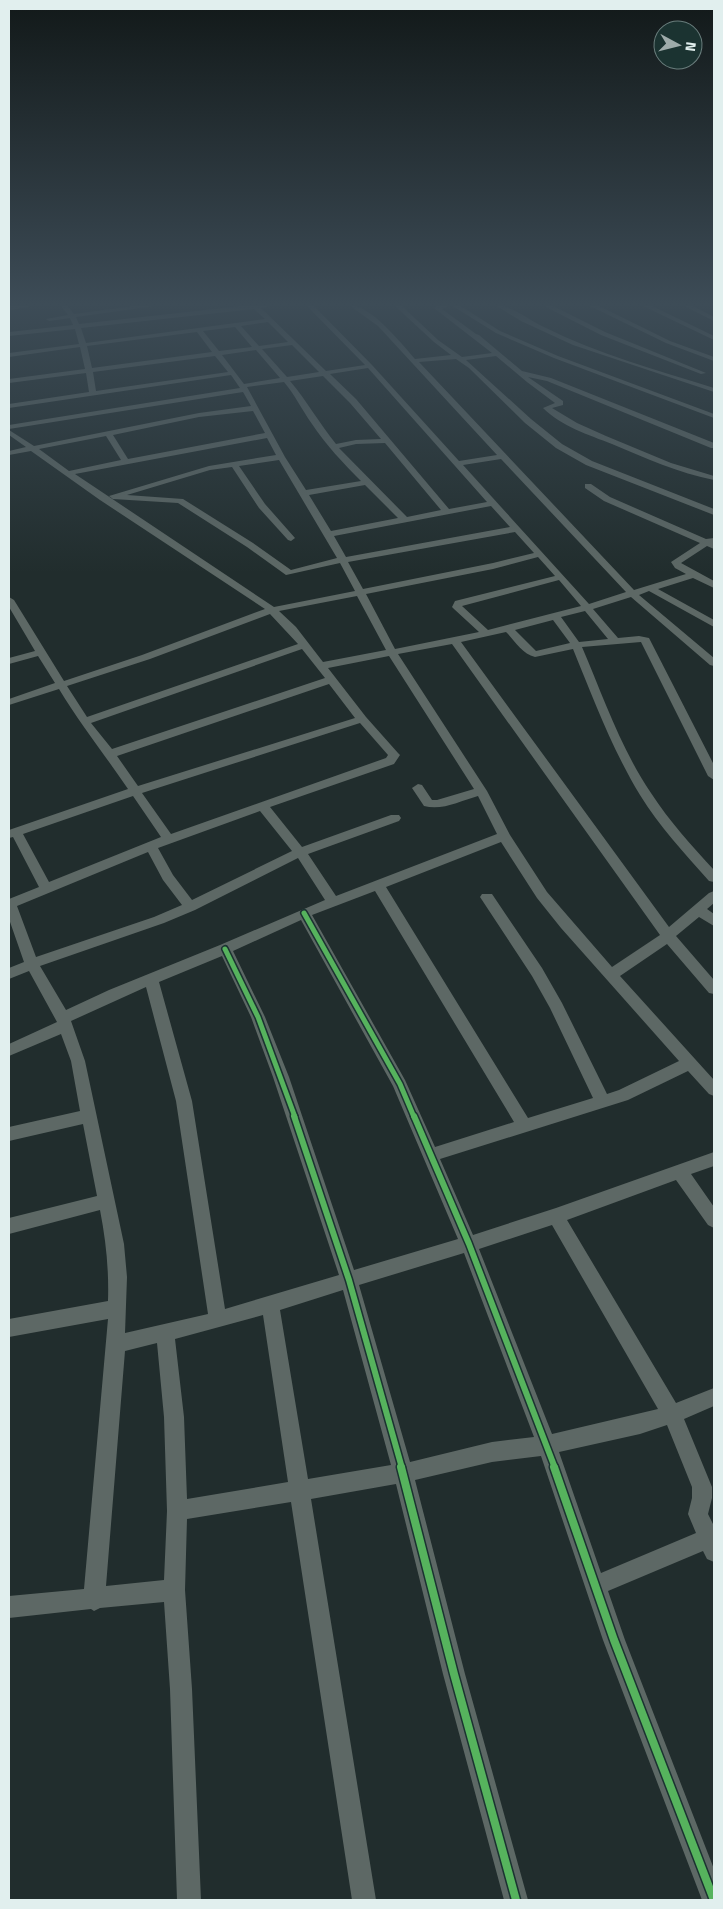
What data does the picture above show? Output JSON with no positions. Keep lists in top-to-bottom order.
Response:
{
  "north": "right"
}
